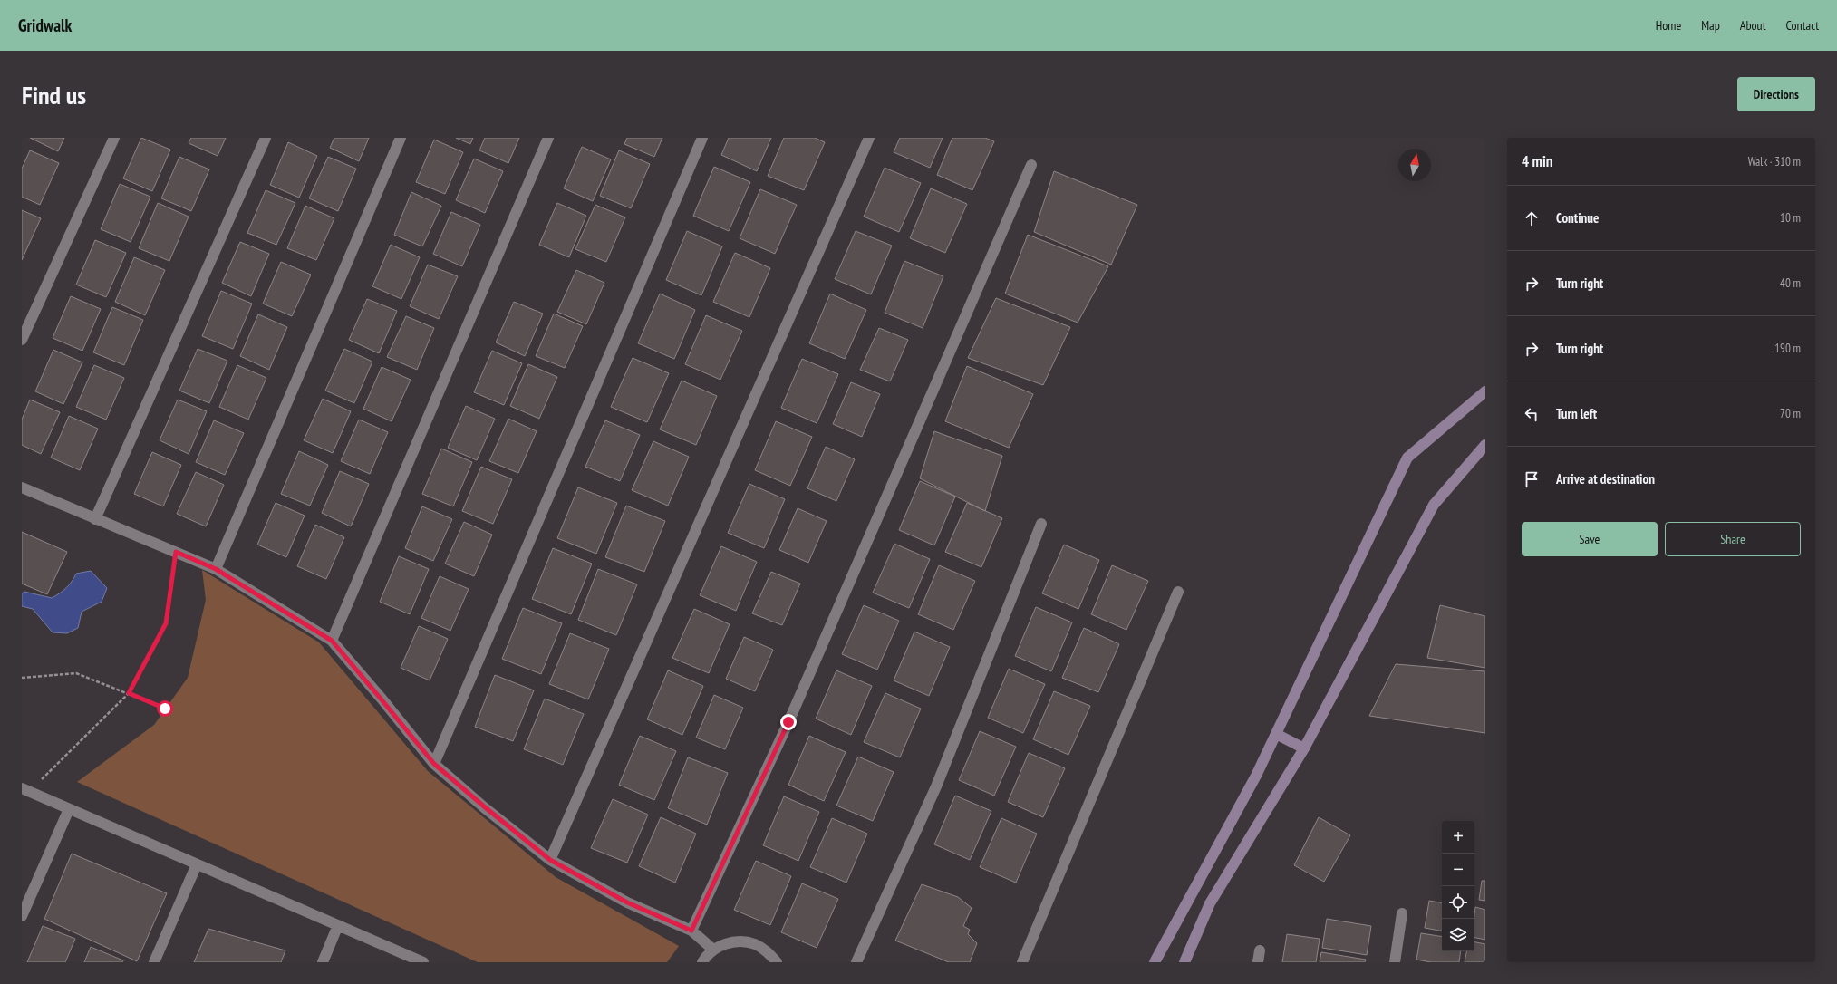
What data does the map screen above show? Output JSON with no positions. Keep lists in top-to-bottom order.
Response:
{
  "north": "top",
  "page": {
    "header": "Gridwalk",
    "nav": [
      "Home",
      "Map",
      "About",
      "Contact"
    ],
    "buttons": [
      "Directions",
      ["Save", "Share"]
    ],
    "title": "Find us",
    "heading": ["4 min", "Walk · 310 m"],
    "list": [
      ["Continue", "10 m"],
      ["Turn right", "40 m"],
      ["Turn right", "190 m"],
      ["Turn left", "70 m"],
      "Arrive at destination"
    ],
    "map_buttons": ["+", "−"]
  }
}
